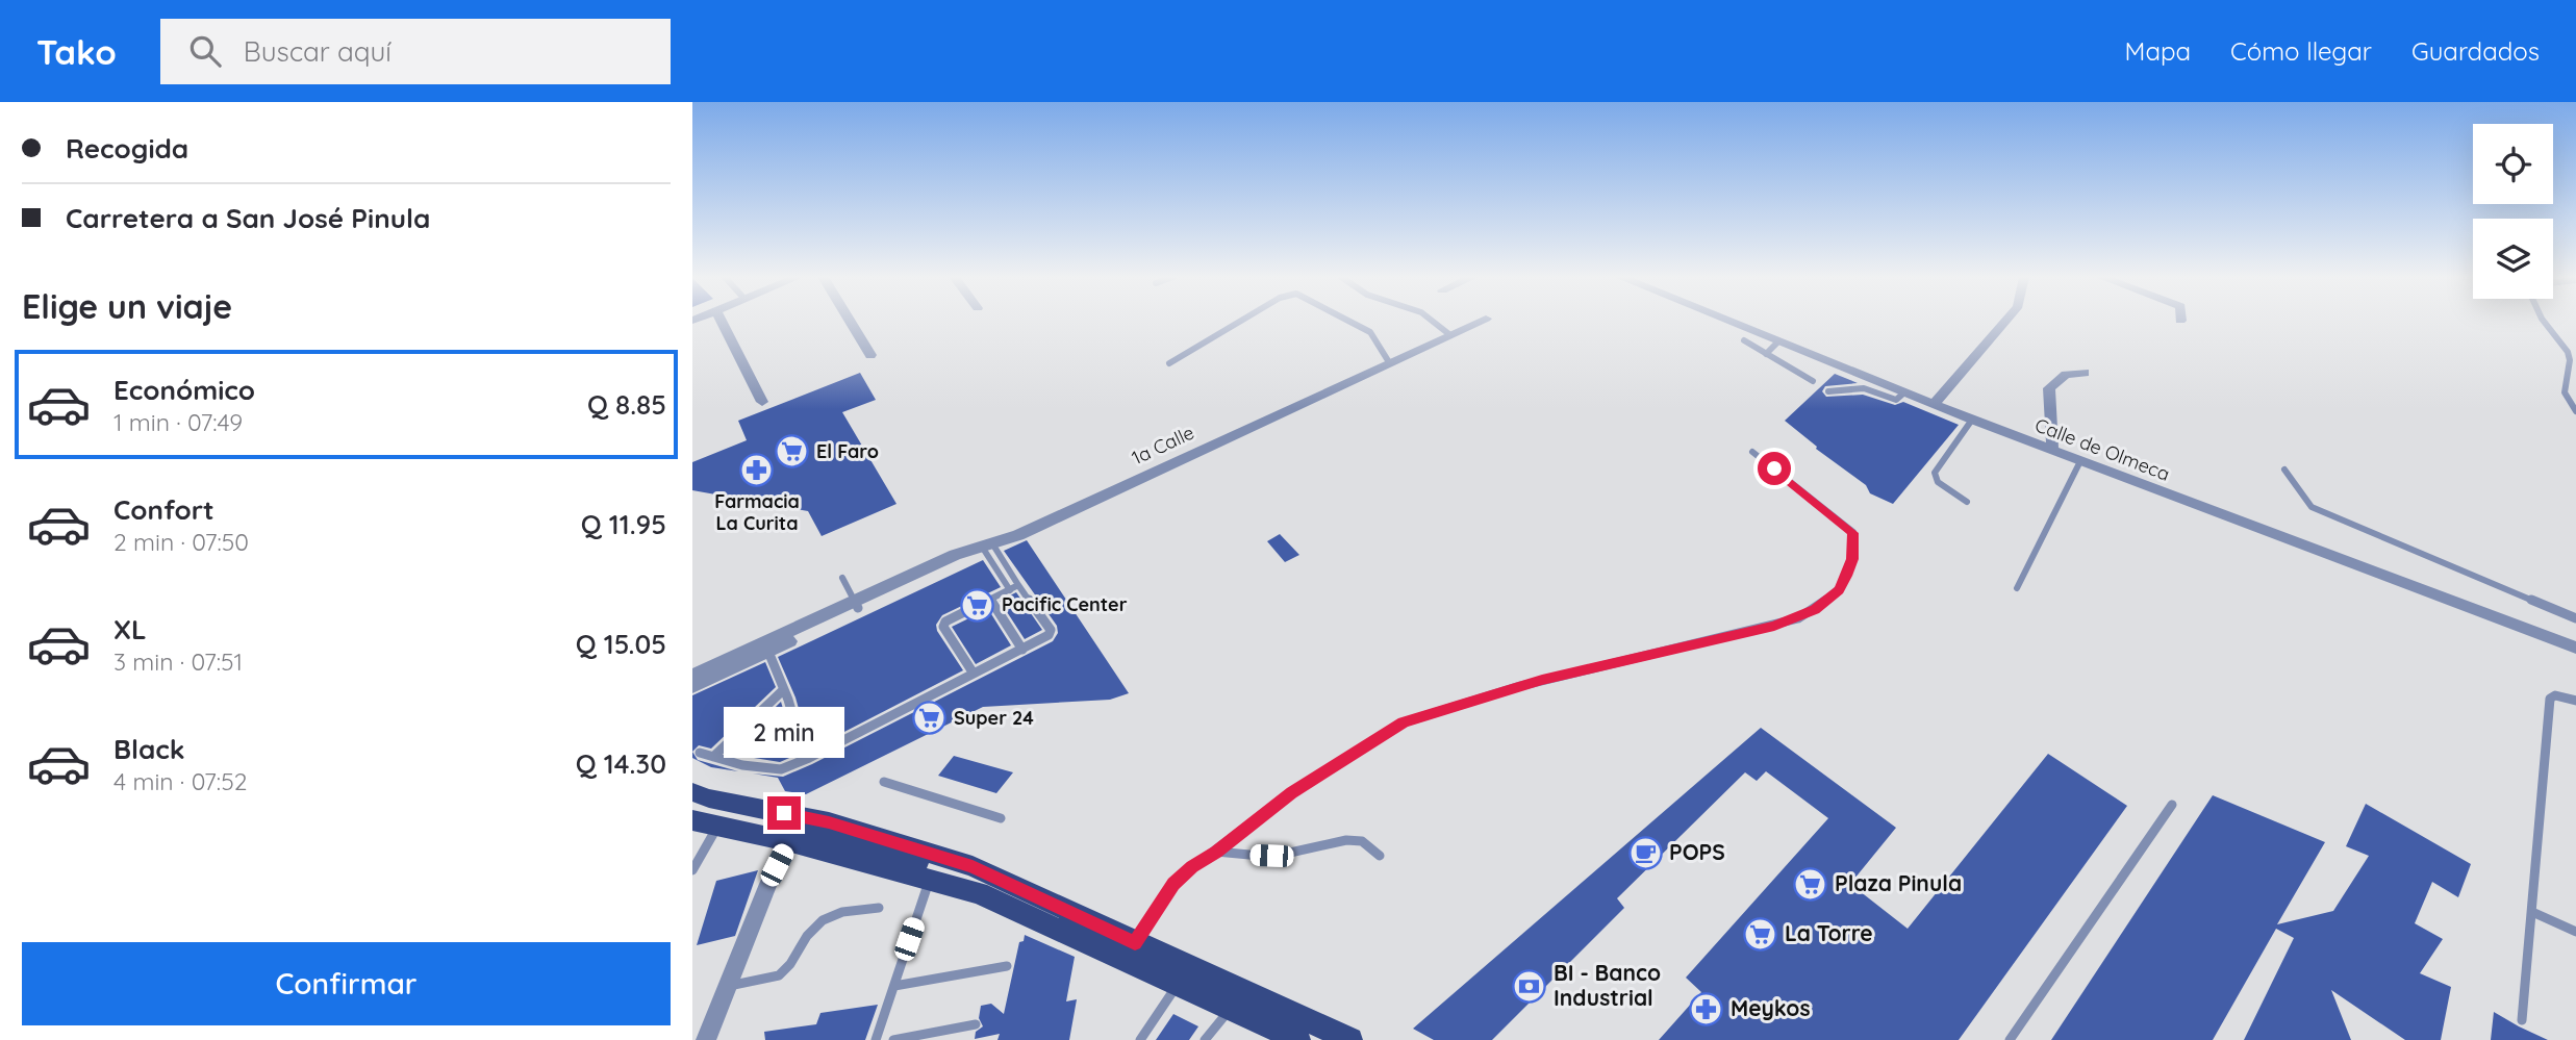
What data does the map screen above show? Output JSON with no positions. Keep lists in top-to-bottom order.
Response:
{
  "streets": {
    "street": ["1a Calle", "Calle de Olmeca"]
  },
  "places": {
    "supermarket": [
      "El Faro",
      "Pacific Center",
      "Super 24",
      "Plaza Pinula",
      "La Torre"
    ],
    "pharmacy": ["Farmacia La Curita", "Meykos"],
    "cafe": ["POPS"],
    "bank": ["BI - Banco Industrial"]
  },
  "page": {
    "header": "Tako",
    "search": "Buscar aquí",
    "nav": ["Mapa", "Cómo llegar", "Guardados"],
    "banner": ["Recogida", "Carretera a San José Pinula"],
    "heading": "Elige un viaje",
    "list": [
      {
        "name": "Económico",
        "note": "1 min · 07:49",
        "value": "Q 8.85"
      },
      {
        "name": "Confort",
        "note": "2 min · 07:50",
        "value": "Q 11.95"
      },
      {
        "name": "XL",
        "note": "3 min · 07:51",
        "value": "Q 15.05"
      },
      {
        "name": "Black",
        "note": "4 min · 07:52",
        "value": "Q 14.30"
      }
    ],
    "bubble": "2 min",
    "buttons": "Confirmar"
  }
}
